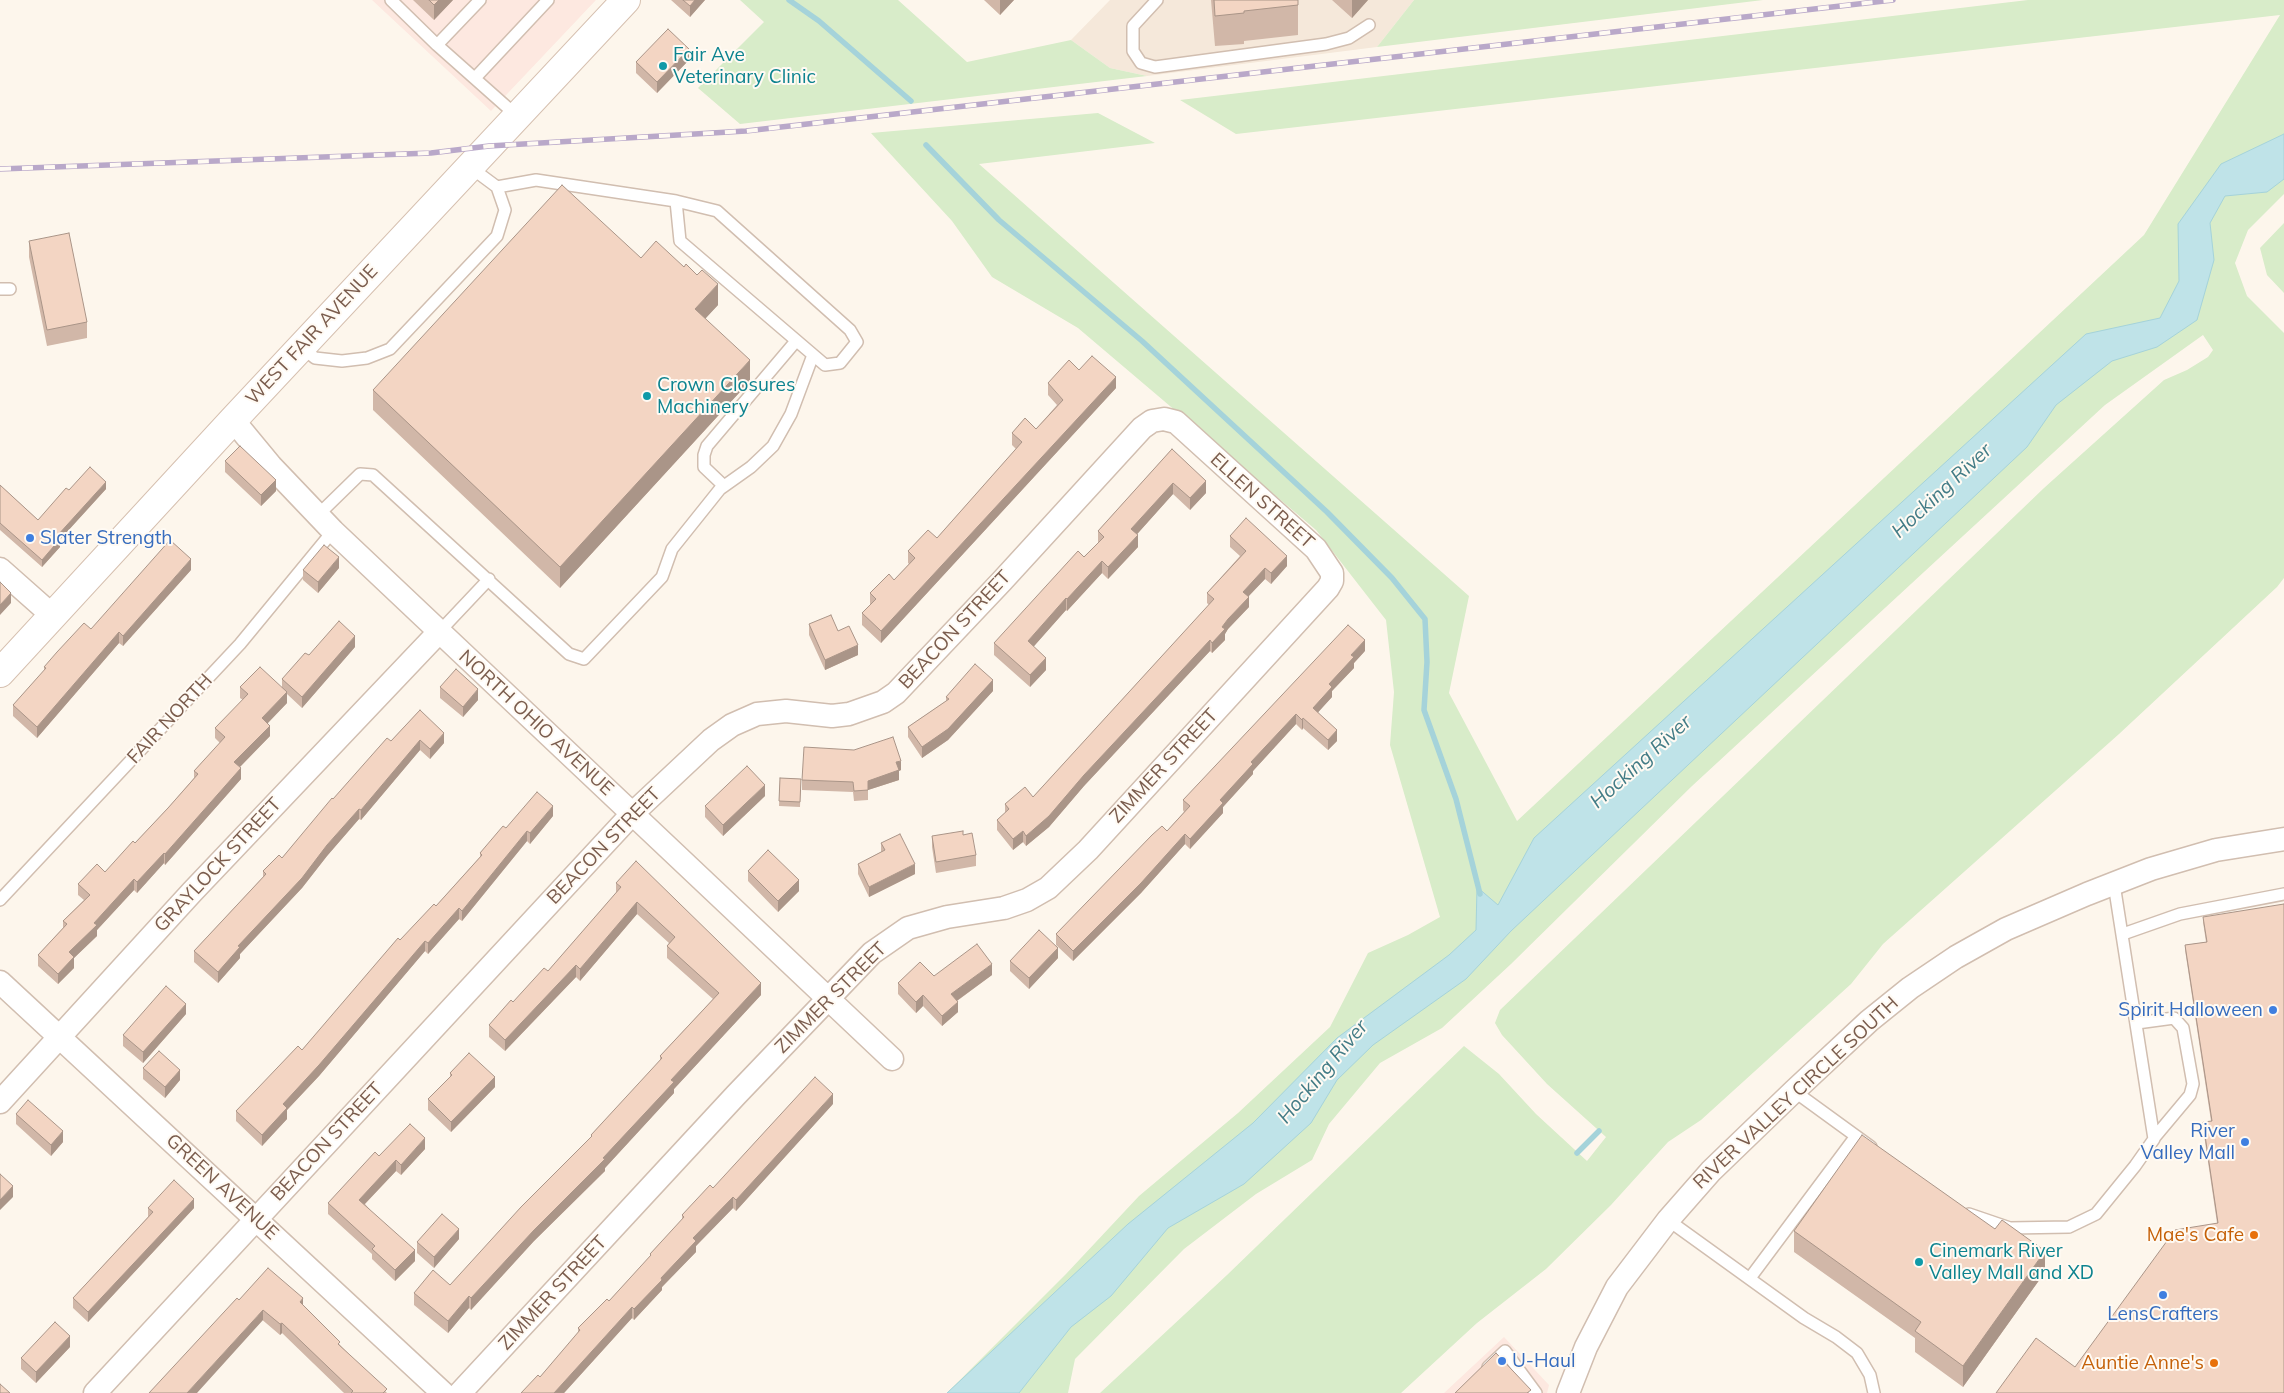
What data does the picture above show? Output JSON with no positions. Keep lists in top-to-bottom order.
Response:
{
  "streets": {
    "street": [
      "WEST FAIR AVENUE",
      "ELLEN STREET",
      "BEACON STREET",
      "NORTH OHIO AVENUE",
      "ZIMMER STREET",
      "GRAYLOCK STREET",
      "RIVER VALLEY CIRCLE SOUTH",
      "GREEN AVENUE"
    ],
    "lane": ["FAIR NORTH"]
  },
  "crossings": [
    ["WEST FAIR AVENUE", "NORTH OHIO AVENUE"],
    ["ELLEN STREET", "BEACON STREET"],
    ["ELLEN STREET", "ZIMMER STREET"],
    ["BEACON STREET", "NORTH OHIO AVENUE"],
    ["BEACON STREET", "GREEN AVENUE"],
    ["FAIR NORTH", "NORTH OHIO AVENUE"],
    ["NORTH OHIO AVENUE", "ZIMMER STREET"],
    ["NORTH OHIO AVENUE", "GRAYLOCK STREET"],
    ["GRAYLOCK STREET", "GREEN AVENUE"]
  ],
  "water": ["Hocking River"],
  "places": [
    "Fair Ave Veterinary Clinic",
    "Crown Closures Machinery",
    "Slater Strength",
    "Spirit Halloween",
    "River Valley Mall",
    "Mae's Cafe",
    "Cinemark River Valley Mall and XD",
    "LensCrafters",
    "U-Haul",
    "Auntie Anne's"
  ]
}
